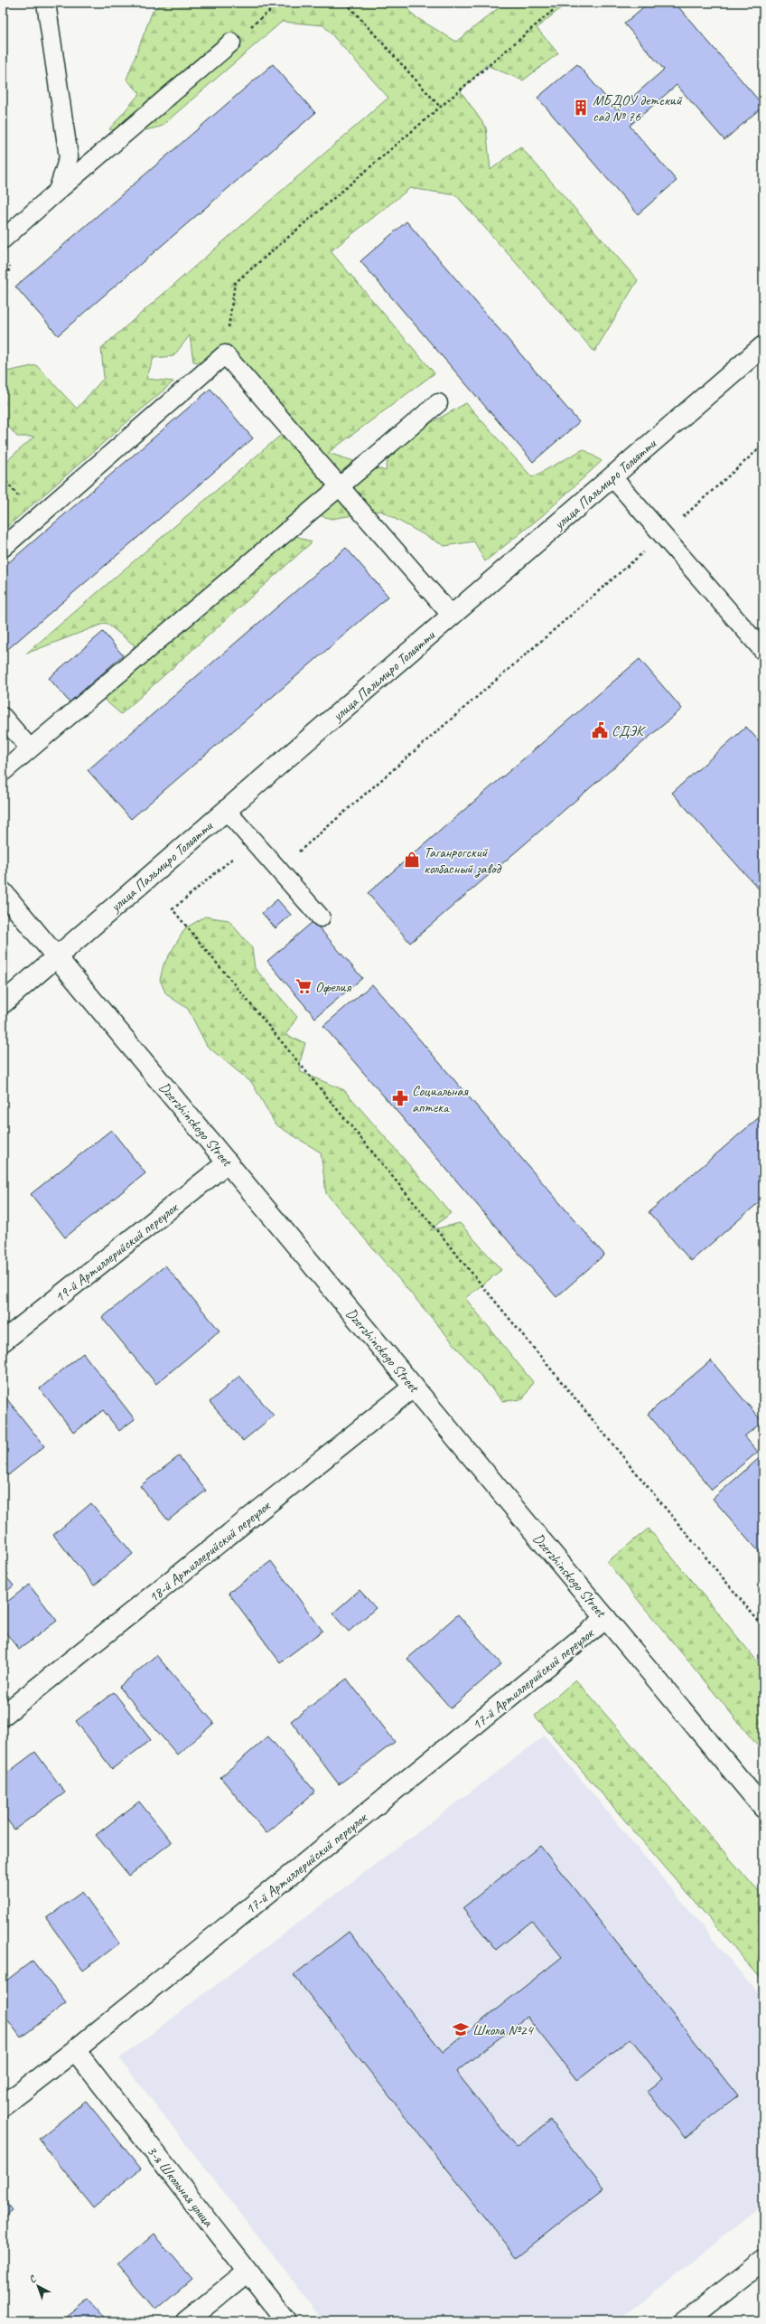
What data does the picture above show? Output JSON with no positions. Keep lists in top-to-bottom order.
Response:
{
  "streets": {
    "street": [
      "улица Пальмиро Тольятти",
      "Dzerzhinskogo Street",
      "19-й Артиллерийский переулок",
      "18-й Артиллерийский переулок",
      "17-й Артиллерийский переулок",
      "3-я Школьная улица"
    ]
  },
  "crossings": [
    ["улица Пальмиро Тольятти", "Dzerzhinskogo Street"],
    ["Dzerzhinskogo Street", "19-й Артиллерийский переулок"],
    ["Dzerzhinskogo Street", "18-й Артиллерийский переулок"],
    ["Dzerzhinskogo Street", "17-й Артиллерийский переулок"],
    ["17-й Артиллерийский переулок", "3-я Школьная улица"]
  ],
  "places": {
    "building": ["МБДОУ детский сад № 76"],
    "public building": ["СДЭК"],
    "shop": ["Таганрогский колбасный завод"],
    "supermarket": ["Офелия"],
    "pharmacy": ["Социальная аптека"],
    "school or university": ["Школа №24"]
  },
  "north": "top left"
}
